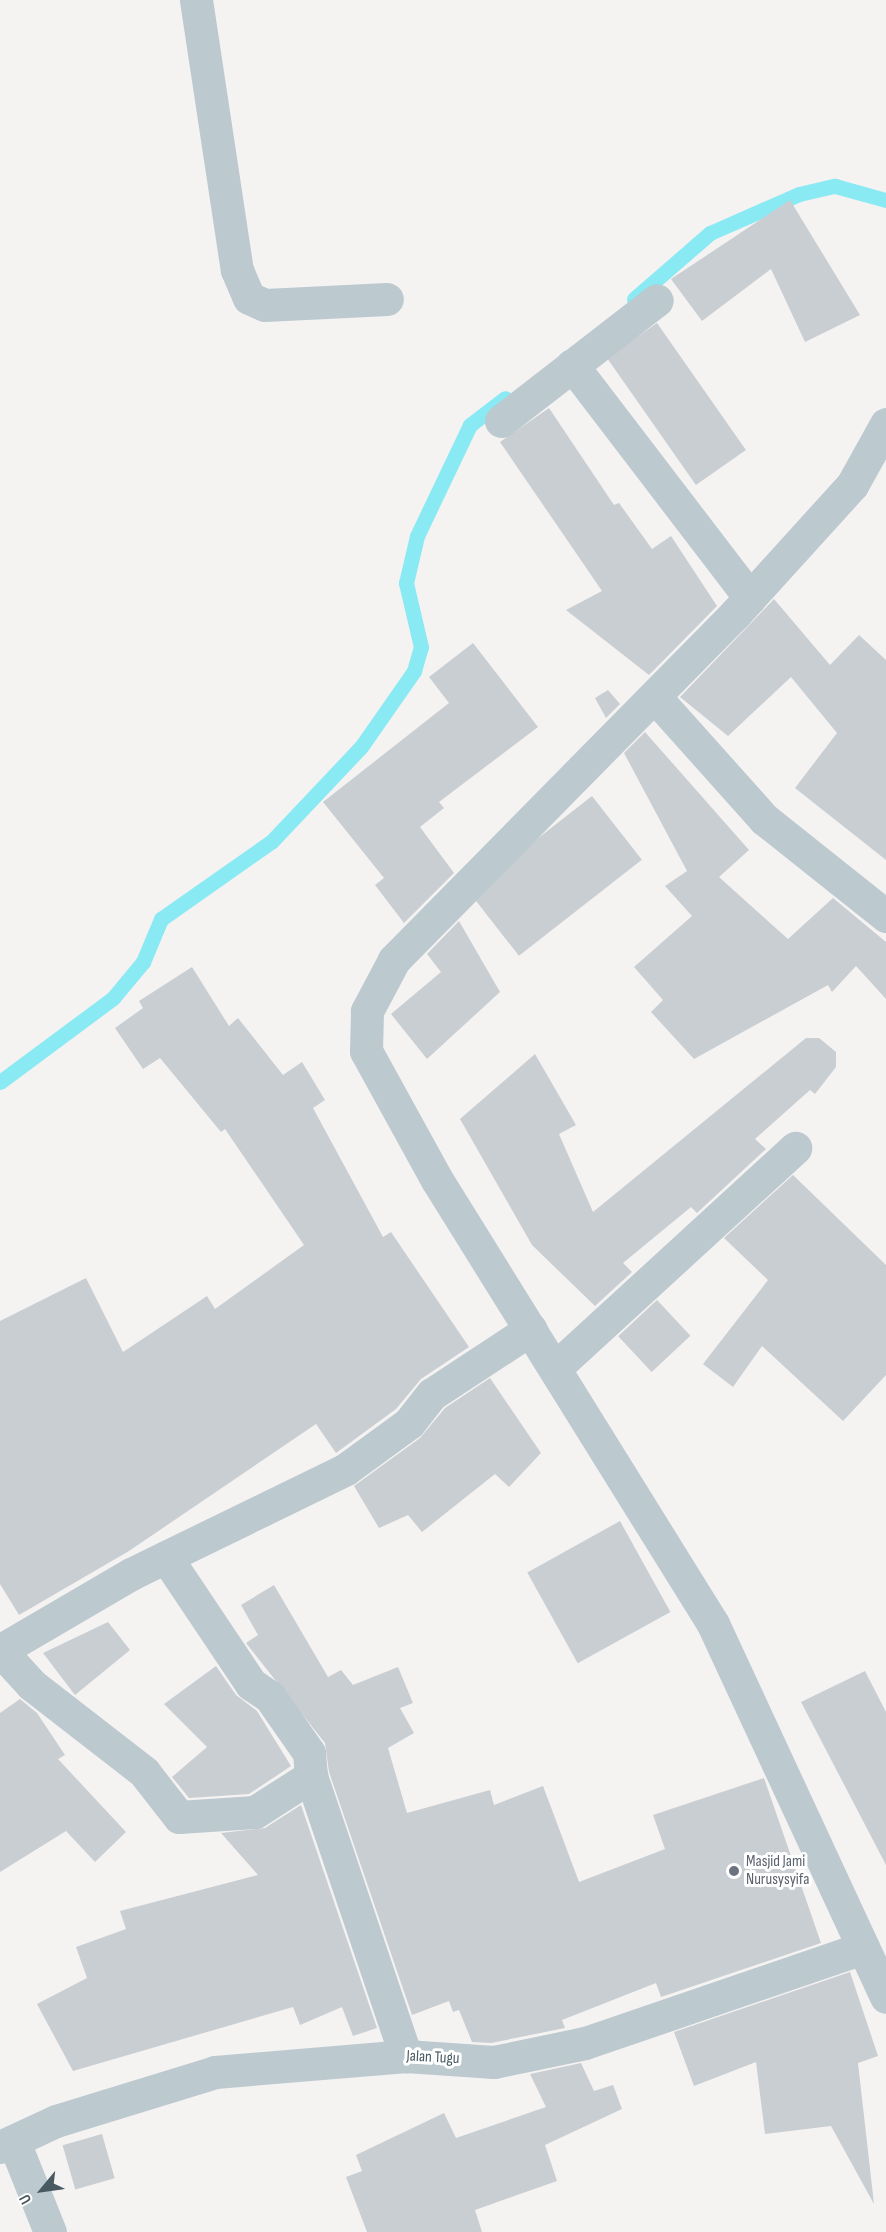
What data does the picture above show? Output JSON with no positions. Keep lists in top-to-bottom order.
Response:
{
  "streets": {
    "street": ["Jalan Tugu"]
  },
  "places": ["Masjid Jami Nurusysyifa"],
  "north": "bottom left"
}
